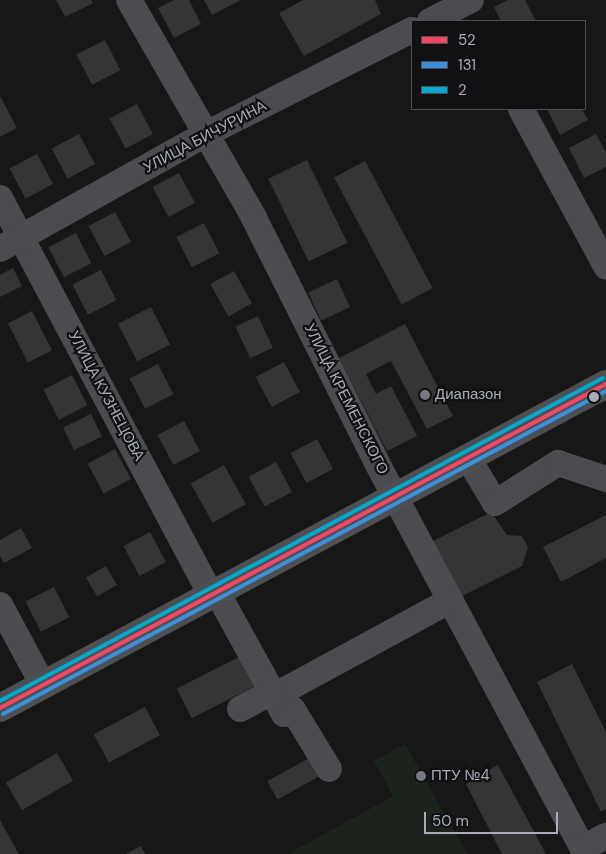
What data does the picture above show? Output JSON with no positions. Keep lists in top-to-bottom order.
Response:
{
  "streets": {
    "street": ["УЛИЦА БИЧУРИНА", "УЛИЦА КУЗНЕЦОВА", "УЛИЦА КРЕМЕНСКОГО"]
  },
  "crossings": [
    ["УЛИЦА БИЧУРИНА", "УЛИЦА КУЗНЕЦОВА"],
    ["УЛИЦА БИЧУРИНА", "УЛИЦА КРЕМЕНСКОГО"]
  ],
  "places": ["Диапазон", "ПТУ №4"],
  "lines": ["transit line 2", "transit line 52", "transit line 131"],
  "legend": ["52", "131", "2"],
  "scale_bar": "50 m"
}
